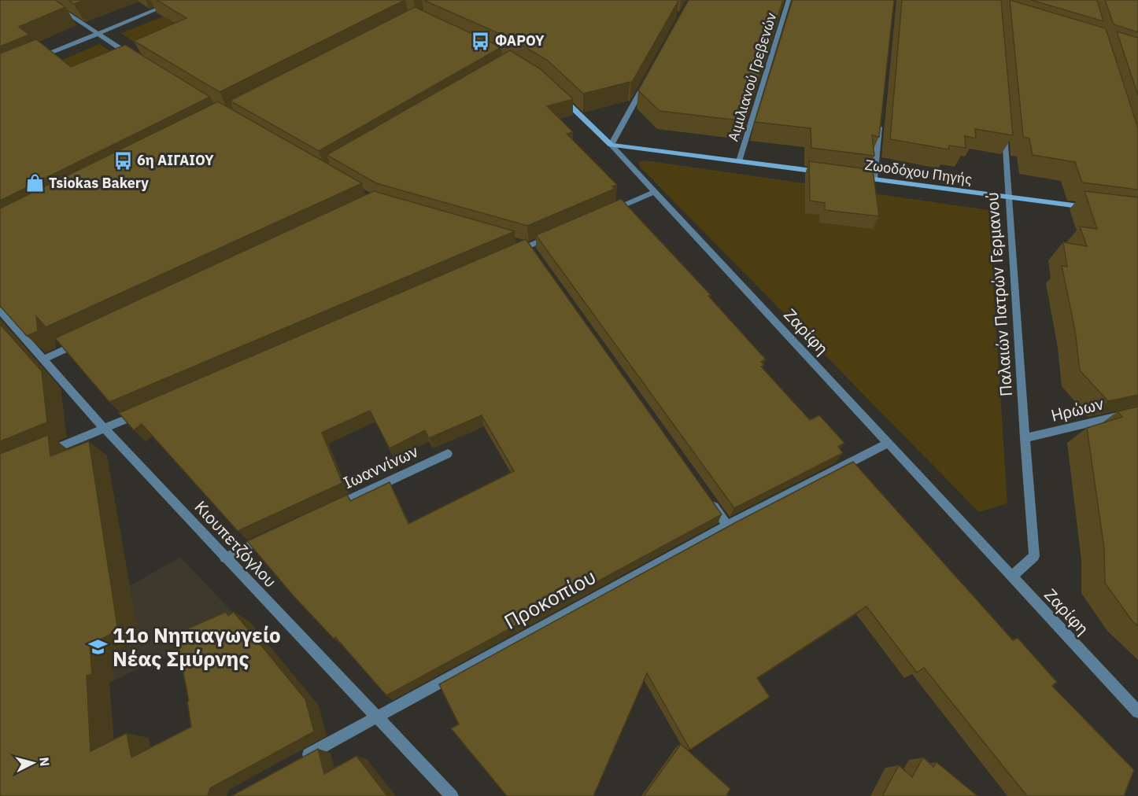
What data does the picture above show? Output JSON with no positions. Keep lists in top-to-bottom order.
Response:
{
  "streets": {
    "street": [
      "Αιμιλιανού Γρεβενών",
      "Ζωοδόχου Πηγής",
      "Παλαιών Πατρών Γερμανού",
      "Ζαρίφη",
      "Ηρώων",
      "Ιωαννίνων",
      "Κιουπετζόγλου",
      "Προκοπίου"
    ]
  },
  "crossings": [
    ["Ζωοδόχου Πηγής", "Παλαιών Πατρών Γερμανού"],
    ["Παλαιών Πατρών Γερμανού", "Ζαρίφη"],
    ["Παλαιών Πατρών Γερμανού", "Ηρώων"],
    ["Ζαρίφη", "Προκοπίου"],
    ["Κιουπετζόγλου", "Προκοπίου"]
  ],
  "places": {
    "bus stop": ["ΦΑΡΟΥ", "6η ΑΙΓΑΙΟΥ"],
    "shop": ["Tsiokas Bakery"],
    "school or university": ["11ο Νηπιαγωγείο Νέας Σμύρνης"]
  },
  "north": "right"
}
